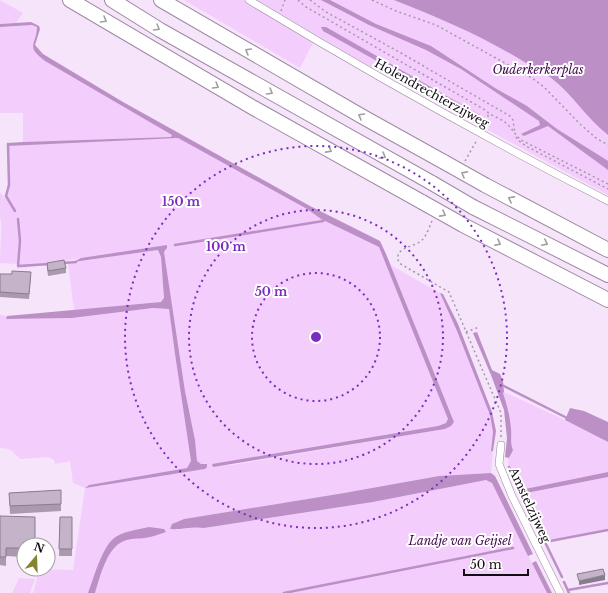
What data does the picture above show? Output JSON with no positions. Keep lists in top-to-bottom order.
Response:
{
  "streets": {
    "street": ["Holendrechterzijweg", "Amstelzijweg"]
  },
  "parks": ["Ouderkerkerplas", "Landje van Geijsel"],
  "scale_bar": "50 m",
  "north": "top",
  "rings": ["150 m", "100 m", "50 m"]
}
